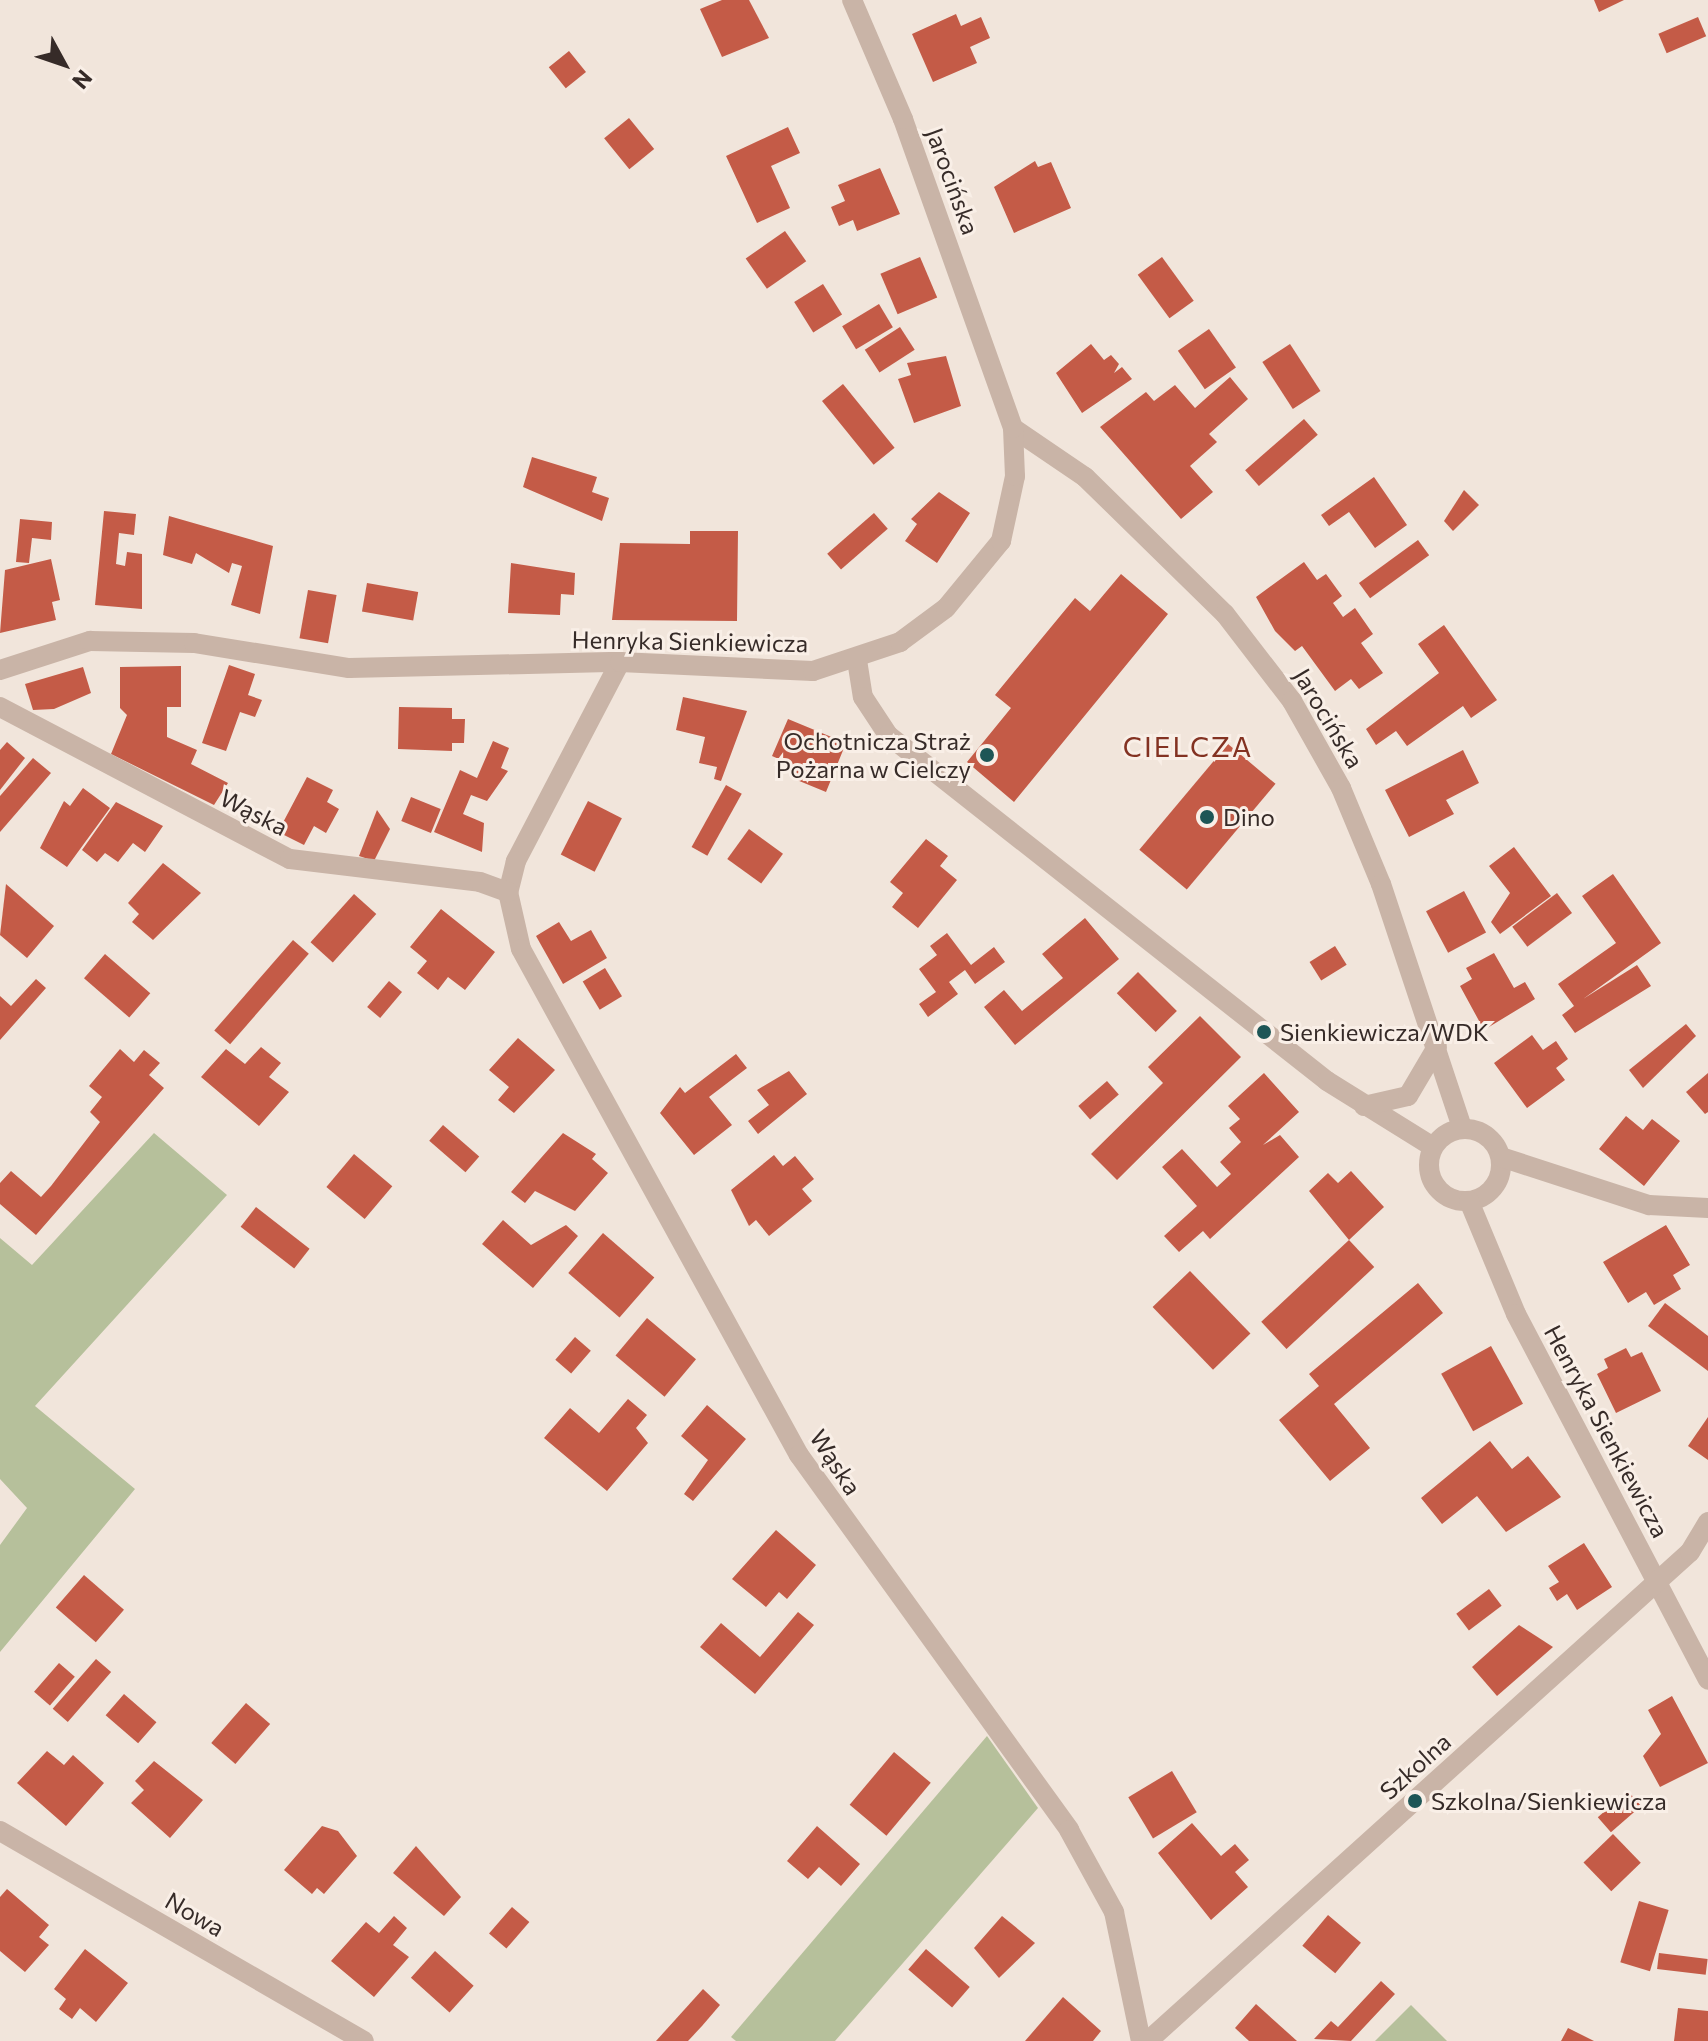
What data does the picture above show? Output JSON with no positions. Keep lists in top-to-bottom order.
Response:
{
  "streets": {
    "street": [
      "Jarocińska",
      "Henryka Sienkiewicza",
      "Wąska",
      "Szkolna",
      "Nowa"
    ]
  },
  "crossings": [
    ["Jarocińska", "Henryka Sienkiewicza"],
    ["Henryka Sienkiewicza", "Szkolna"]
  ],
  "districts": ["CIELCZA"],
  "places": [
    "Ochotnicza Straż Pożarna w Cielczy",
    "Dino",
    "Sienkiewicza/WDK",
    "Szkolna/Sienkiewicza"
  ],
  "north": "bottom right"
}
